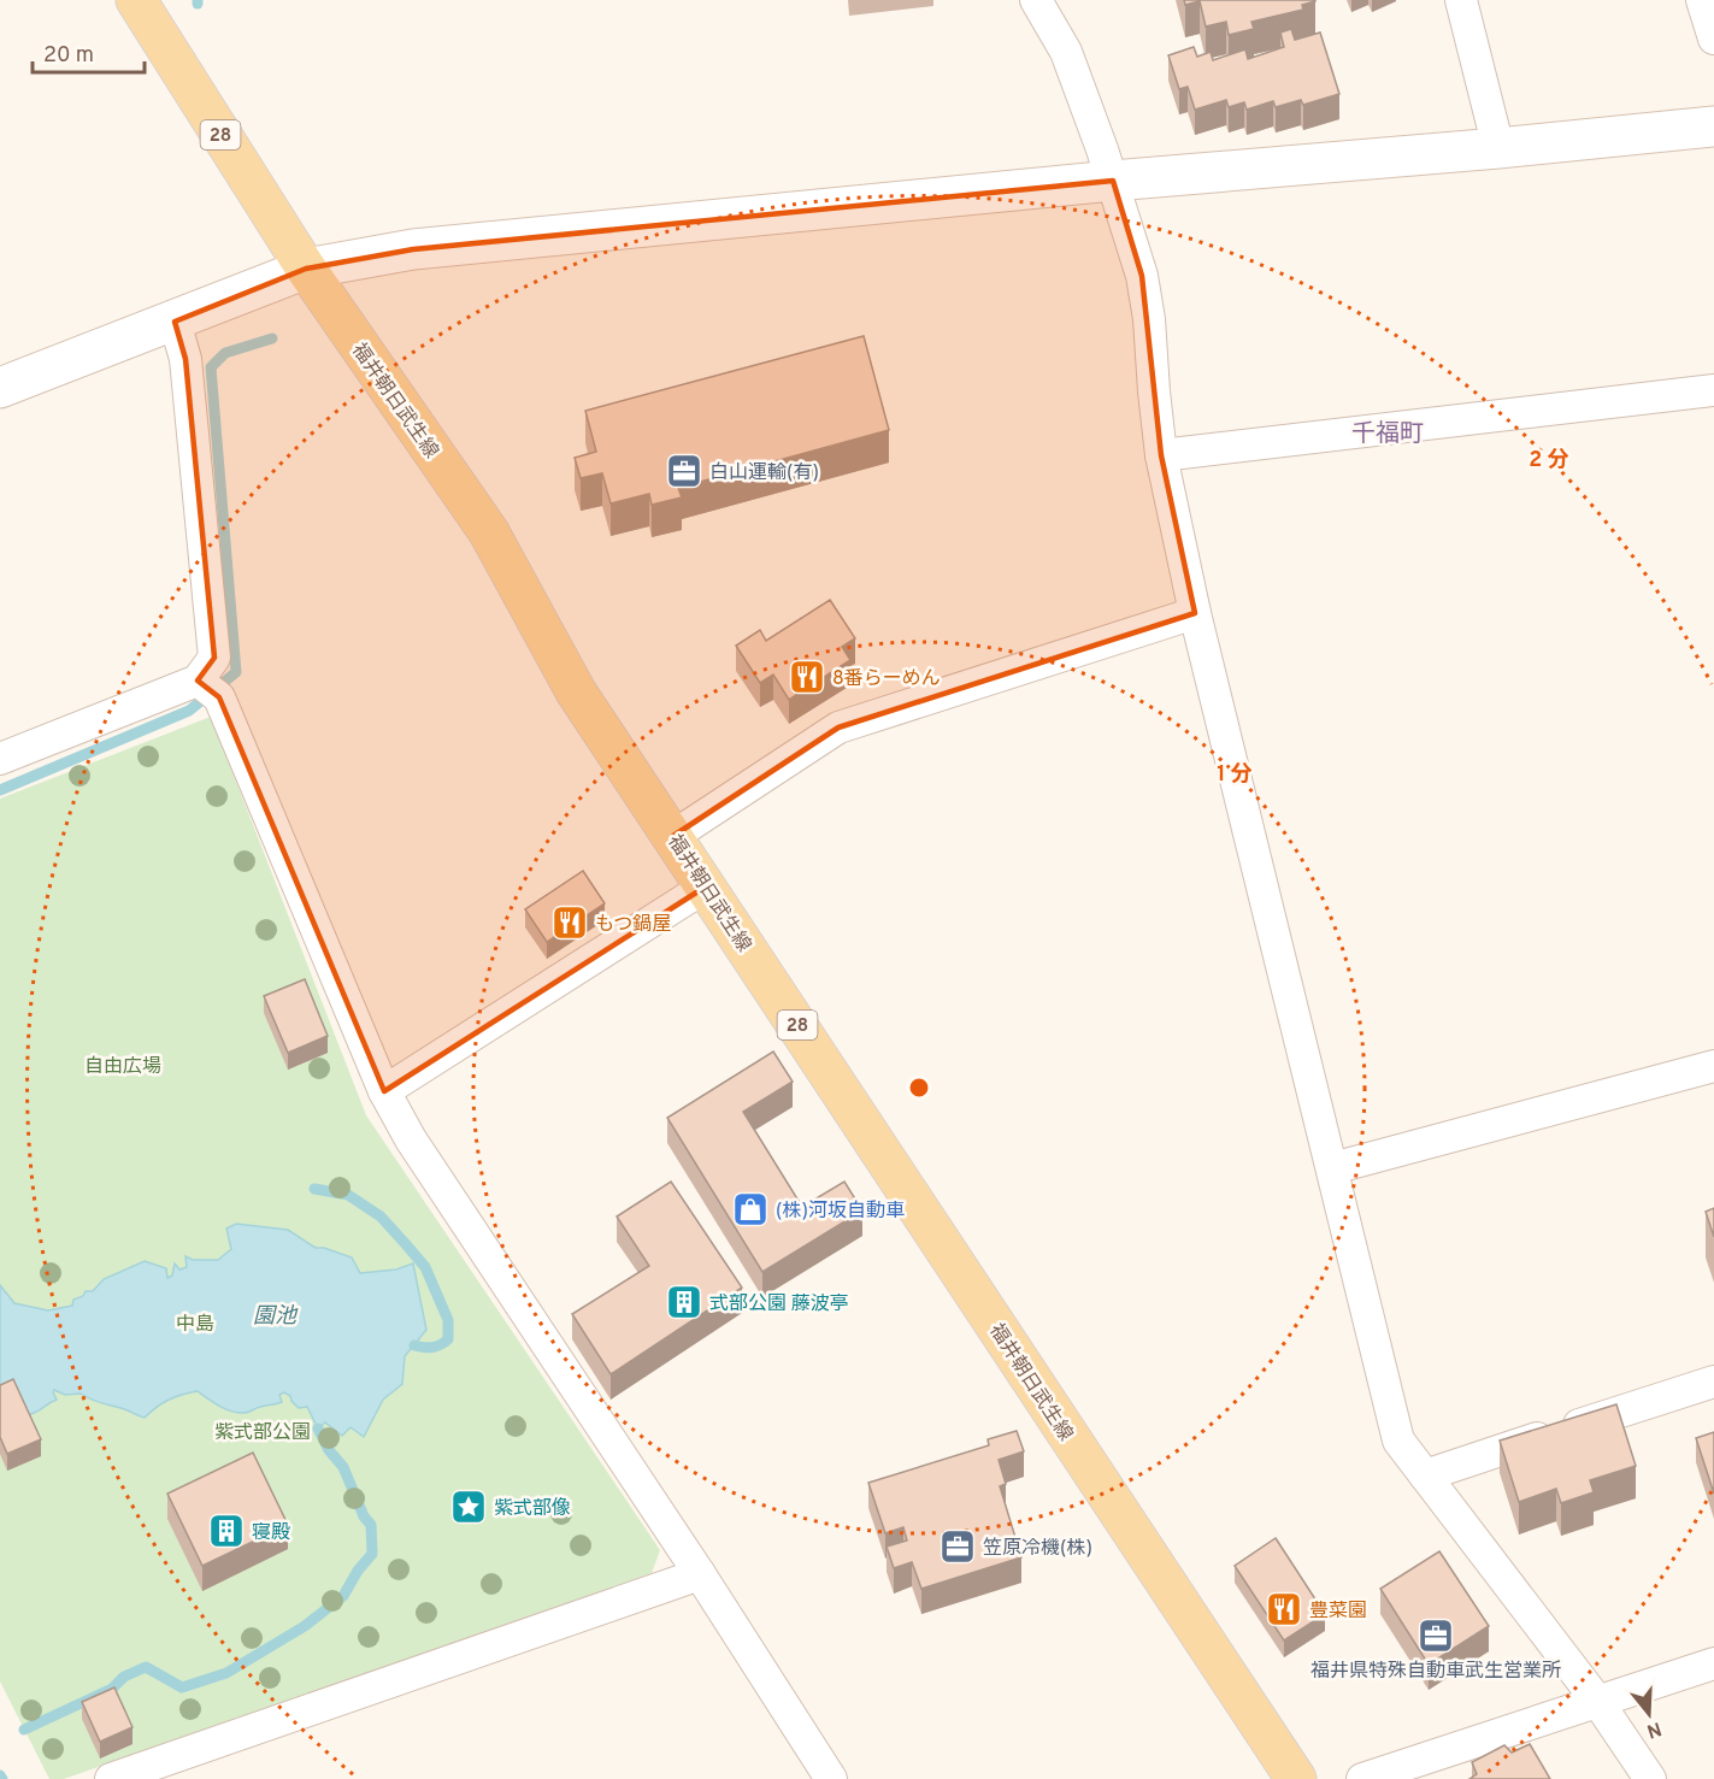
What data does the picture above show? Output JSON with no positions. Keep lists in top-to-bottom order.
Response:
{
  "streets": {
    "main road": ["28", "福井朝日武生線"]
  },
  "districts": ["千福町"],
  "water": ["園池"],
  "parks": ["自由広場", "中島", "紫式部公園"],
  "places": {
    "office": ["白山運輸(有)", "笠原冷機(株)", "福井県特殊自動車武生営業所"],
    "restaurant": ["8番らーめん", "もつ鍋屋", "豊菜園"],
    "shop": ["(株)河坂自動車"],
    "building": ["式部公園 藤波亭", "寝殿"],
    "place": ["紫式部像"]
  },
  "scale_bar": "20 m",
  "north": "bottom",
  "rings": ["2 分", "1 分"]
}
